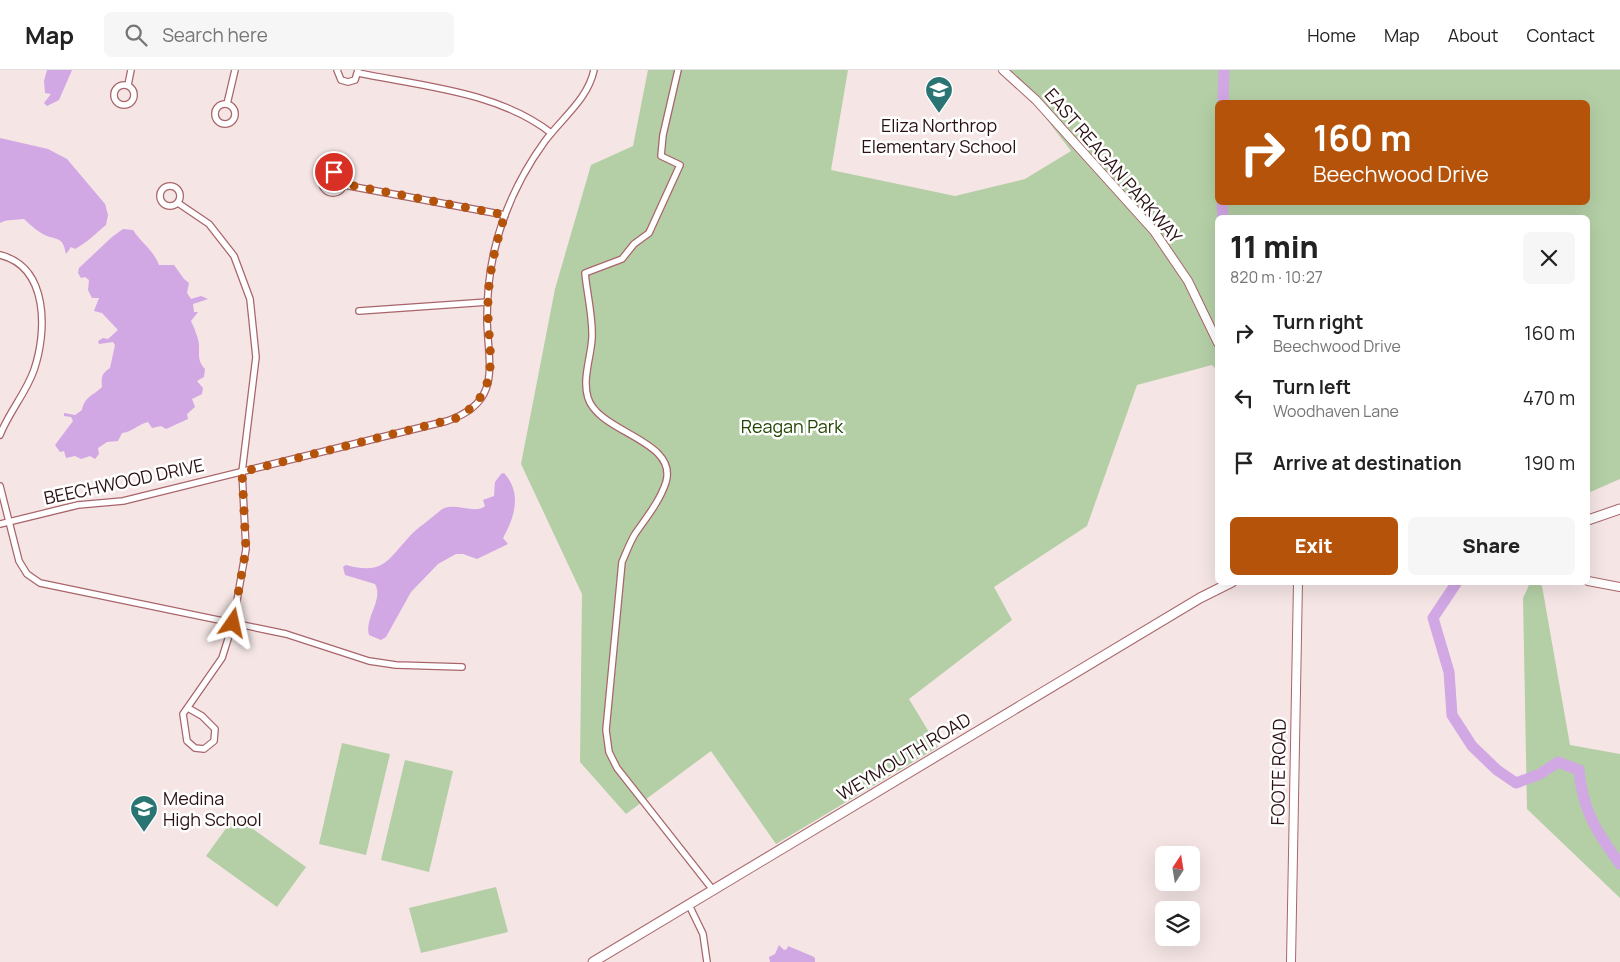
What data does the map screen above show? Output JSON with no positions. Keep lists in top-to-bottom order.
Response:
{
  "streets": {
    "main road": ["WEYMOUTH ROAD"],
    "street": ["EAST REAGAN PARKWAY", "BEECHWOOD DRIVE", "FOOTE ROAD"]
  },
  "parks": ["Reagan Park"],
  "places": {
    "school or university": ["Eliza Northrop Elementary School", "Medina High School"]
  },
  "north": "top",
  "page": {
    "header": "Map",
    "search": "Search here",
    "nav": [
      "Home",
      "Map",
      "About",
      "Contact"
    ],
    "turn": ["160 m", "Beechwood Drive"],
    "heading": ["11 min", "820 m · 10:27"],
    "list": [
      {
        "name": "Turn right",
        "note": "Beechwood Drive",
        "value": "160 m"
      },
      {
        "name": "Turn left",
        "note": "Woodhaven Lane",
        "value": "470 m"
      },
      {
        "name": "Arrive at destination",
        "value": "190 m"
      }
    ],
    "buttons": ["Exit", "Share"]
  }
}
